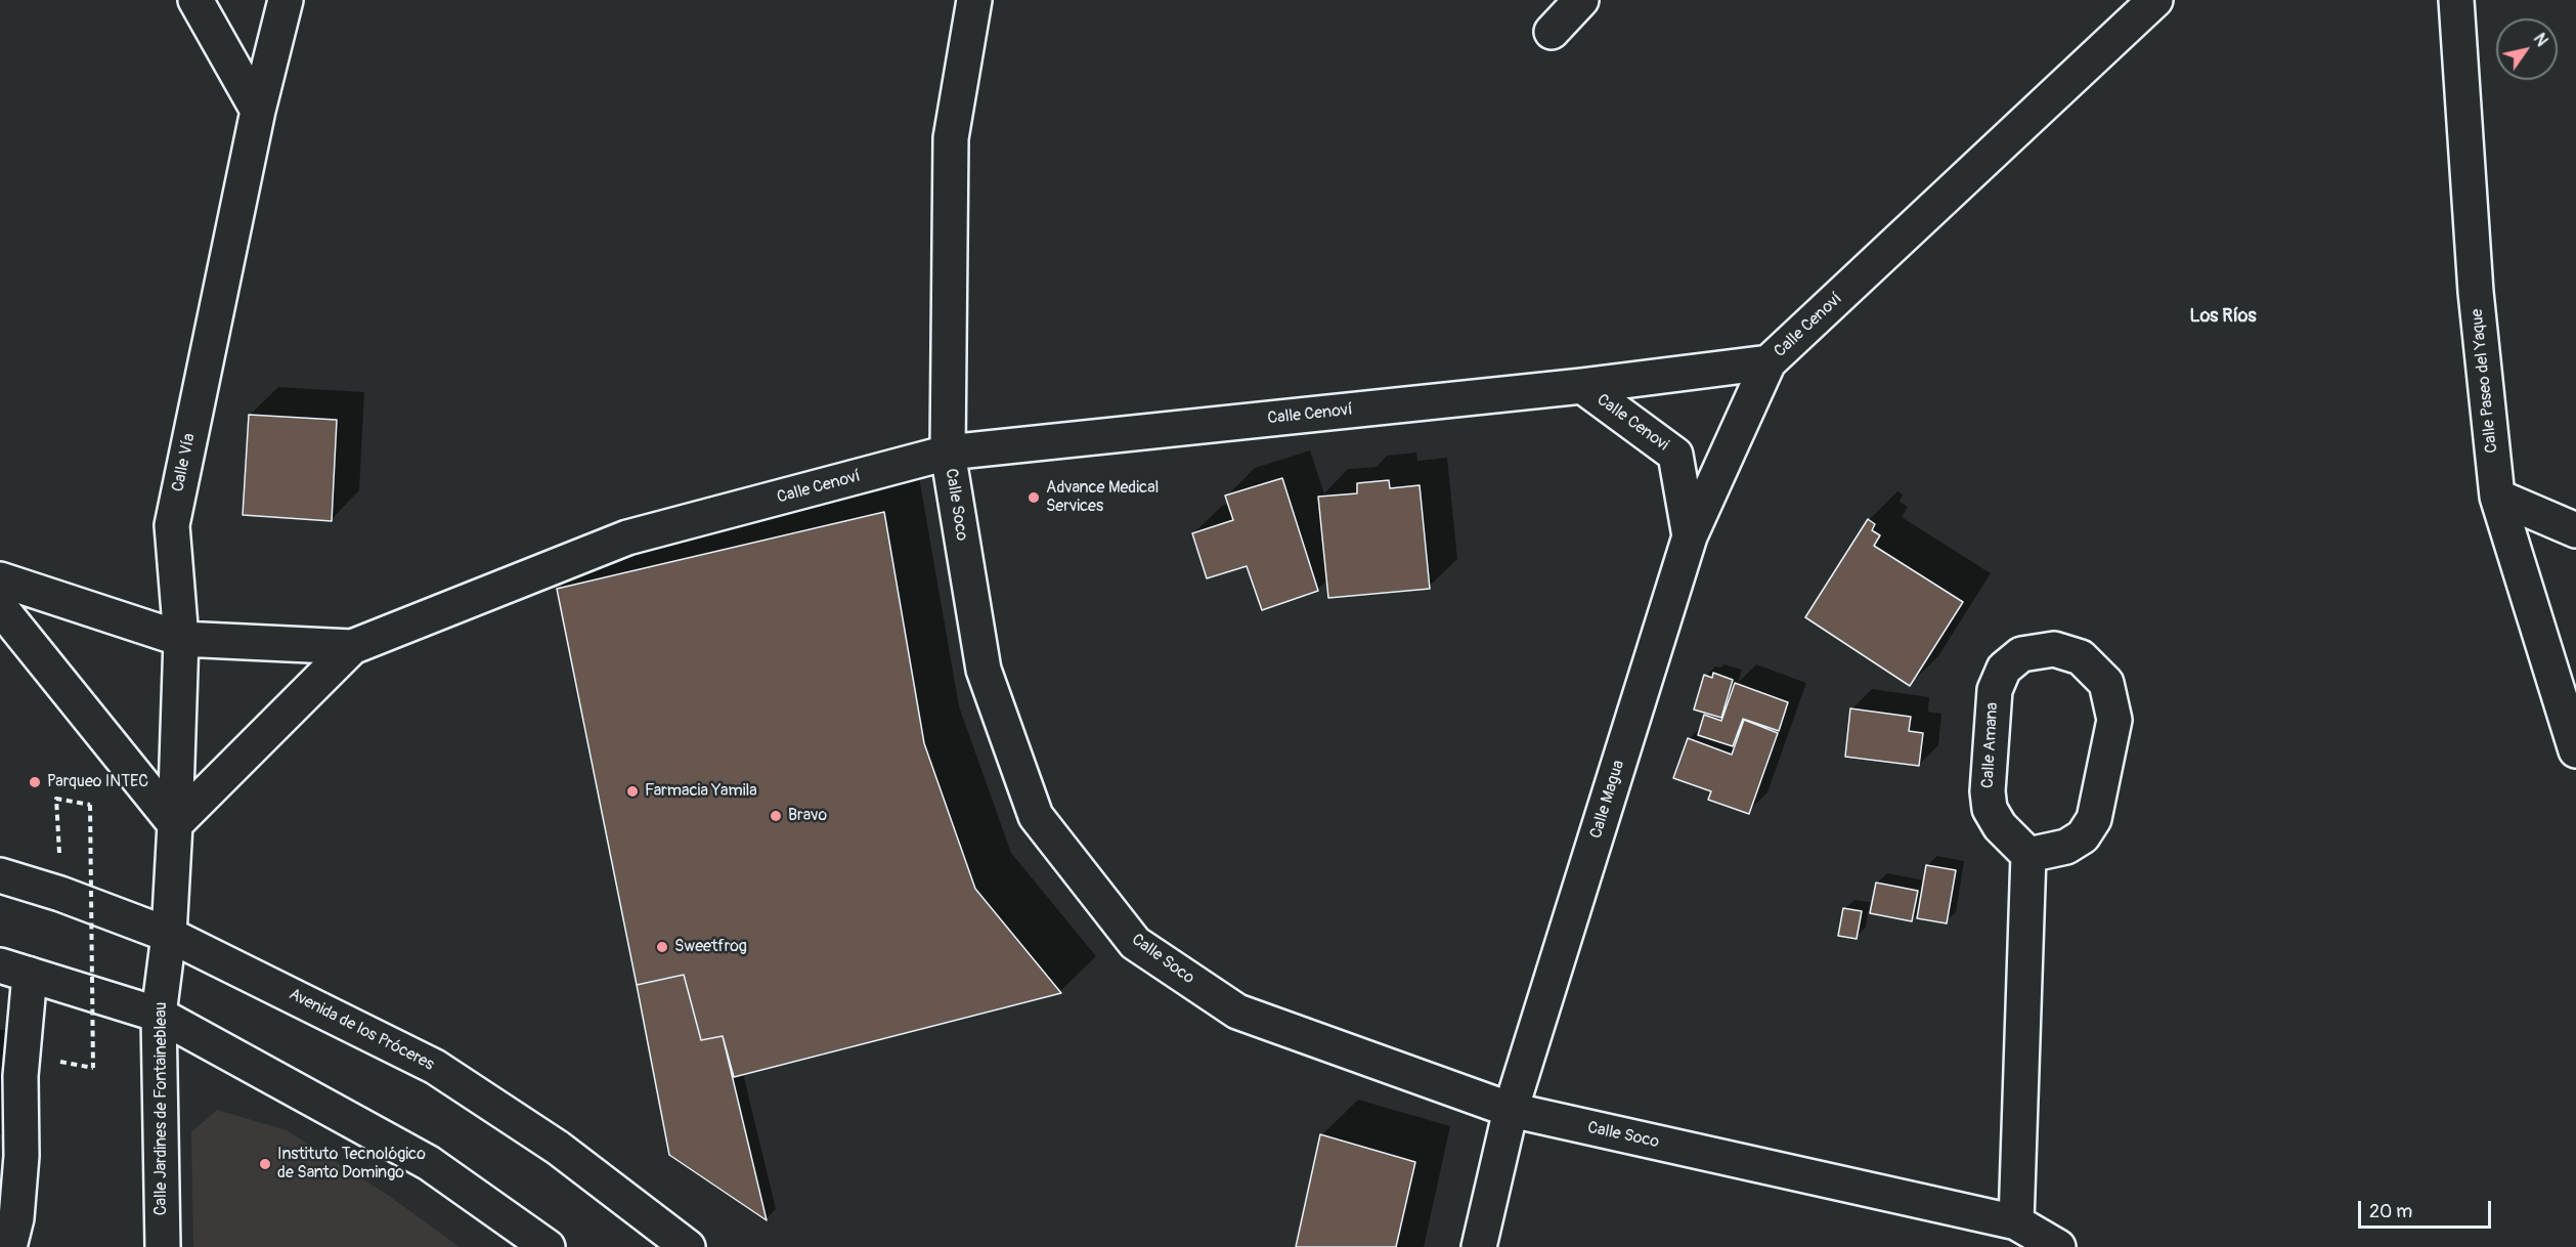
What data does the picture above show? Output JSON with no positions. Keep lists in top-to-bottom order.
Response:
{
  "streets": {
    "street": [
      "Calle Cenoví",
      "Calle Paseo del Yaque",
      "Calle Cenovi",
      "Calle Vía",
      "Calle Soco",
      "Calle Amana",
      "Calle Magua",
      "Avenida de los Próceres",
      "Calle Jardines de Fontainebleau"
    ]
  },
  "crossings": [
    ["Calle Cenoví", "Calle Cenovi"],
    ["Calle Cenoví", "Calle Soco"],
    ["Calle Cenoví", "Calle Magua"],
    ["Calle Cenovi", "Calle Magua"],
    ["Calle Vía", "Avenida de los Próceres"],
    ["Calle Vía", "Calle Jardines de Fontainebleau"],
    ["Calle Soco", "Calle Magua"],
    ["Avenida de los Próceres", "Calle Jardines de Fontainebleau"]
  ],
  "districts": ["Los Ríos"],
  "places": [
    "Advance Medical Services",
    "Parqueo INTEC",
    "Farmacia Yamila",
    "Bravo",
    "Sweetfrog",
    "Instituto Tecnológico de Santo Domingo"
  ],
  "scale_bar": "20 m",
  "north": "top right"
}
